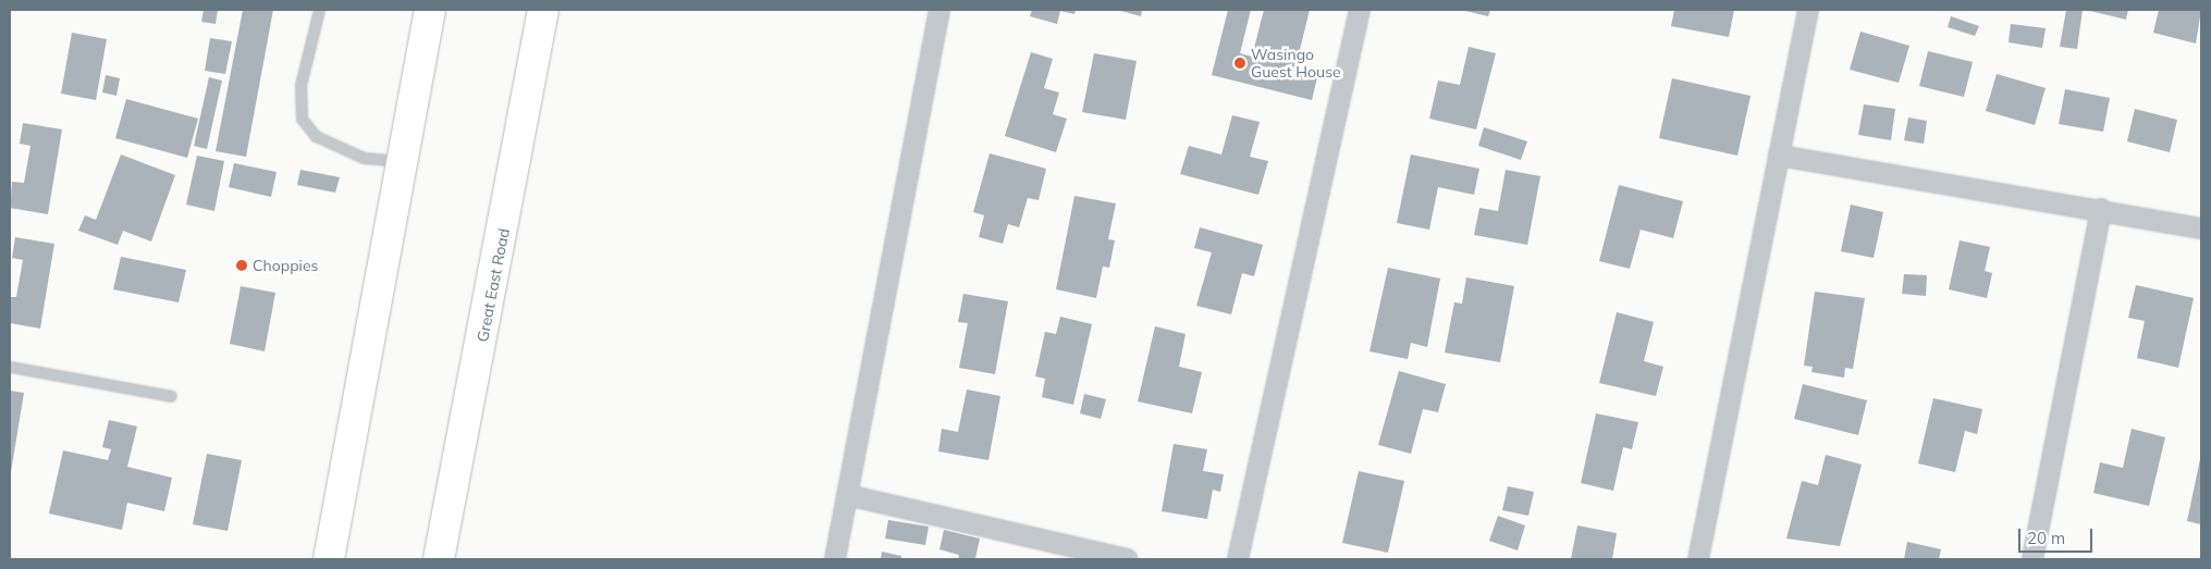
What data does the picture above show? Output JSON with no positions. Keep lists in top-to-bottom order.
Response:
{
  "streets": {
    "main road": ["Great East Road"]
  },
  "places": ["Wasingo Guest House", "Choppies"],
  "scale_bar": "20 m"
}
